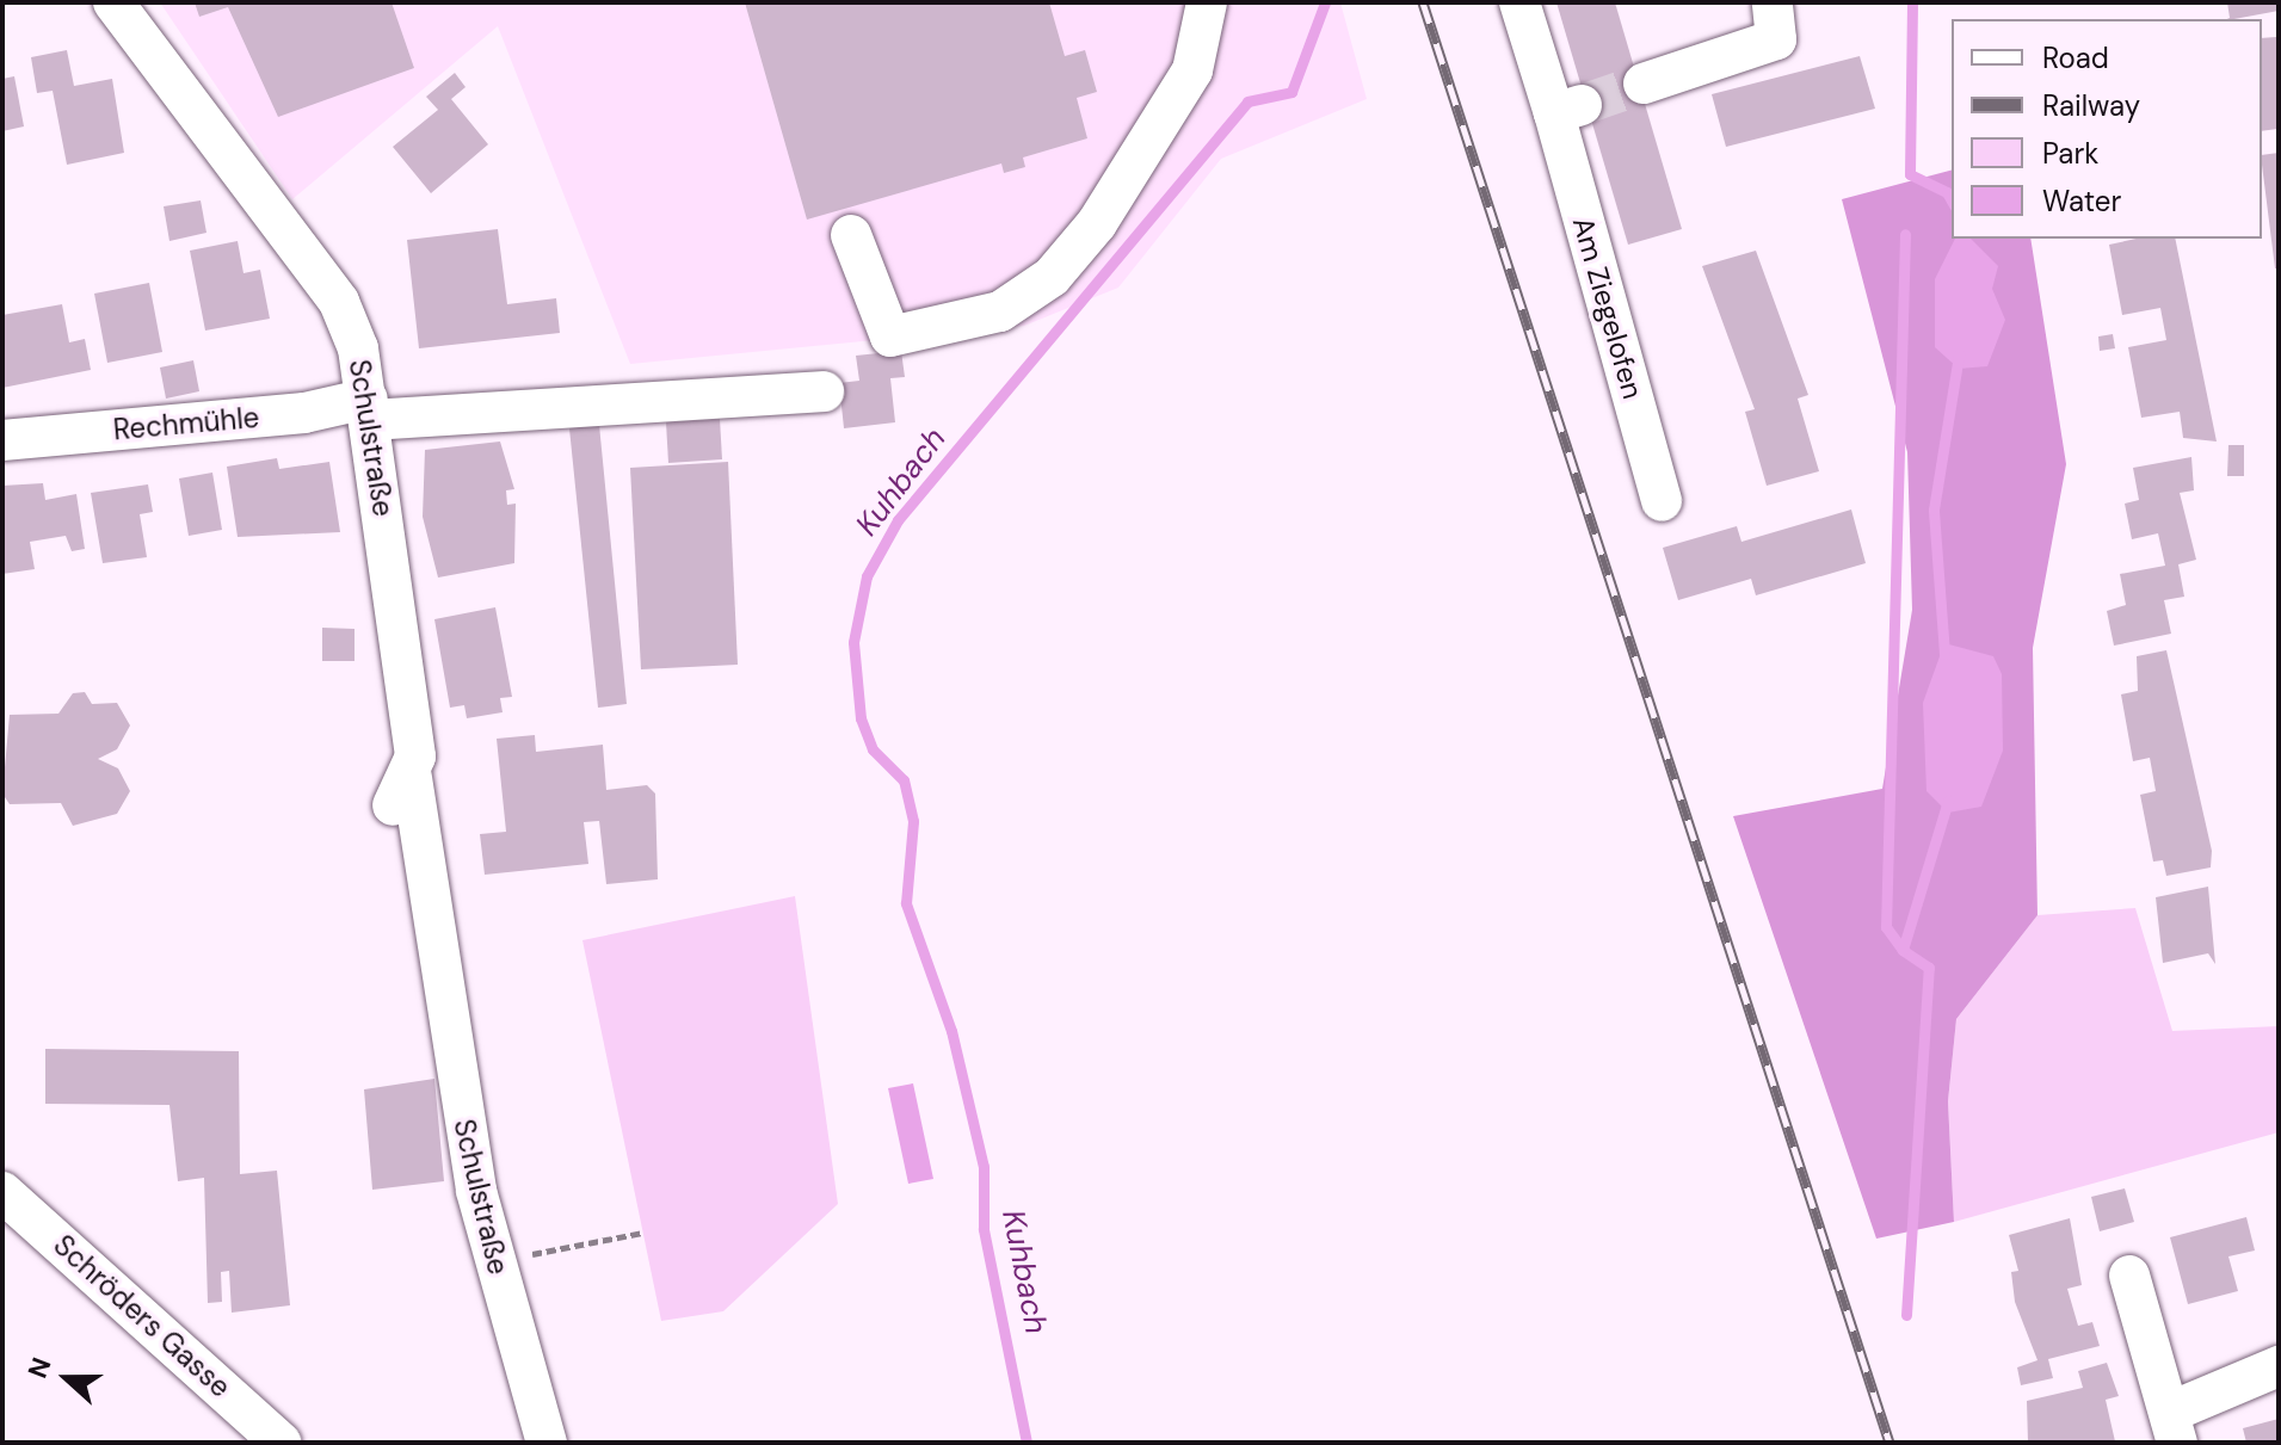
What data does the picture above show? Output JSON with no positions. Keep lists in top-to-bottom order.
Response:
{
  "streets": {
    "street": [
      "Am Ziegelofen",
      "Rechmühle",
      "Schulstraße",
      "Schröders Gasse"
    ]
  },
  "crossings": [
    ["Rechmühle", "Schulstraße"]
  ],
  "water": ["Kuhbach"],
  "legend": [
    "Road",
    "Railway",
    "Park",
    "Water"
  ],
  "north": "left"
}
